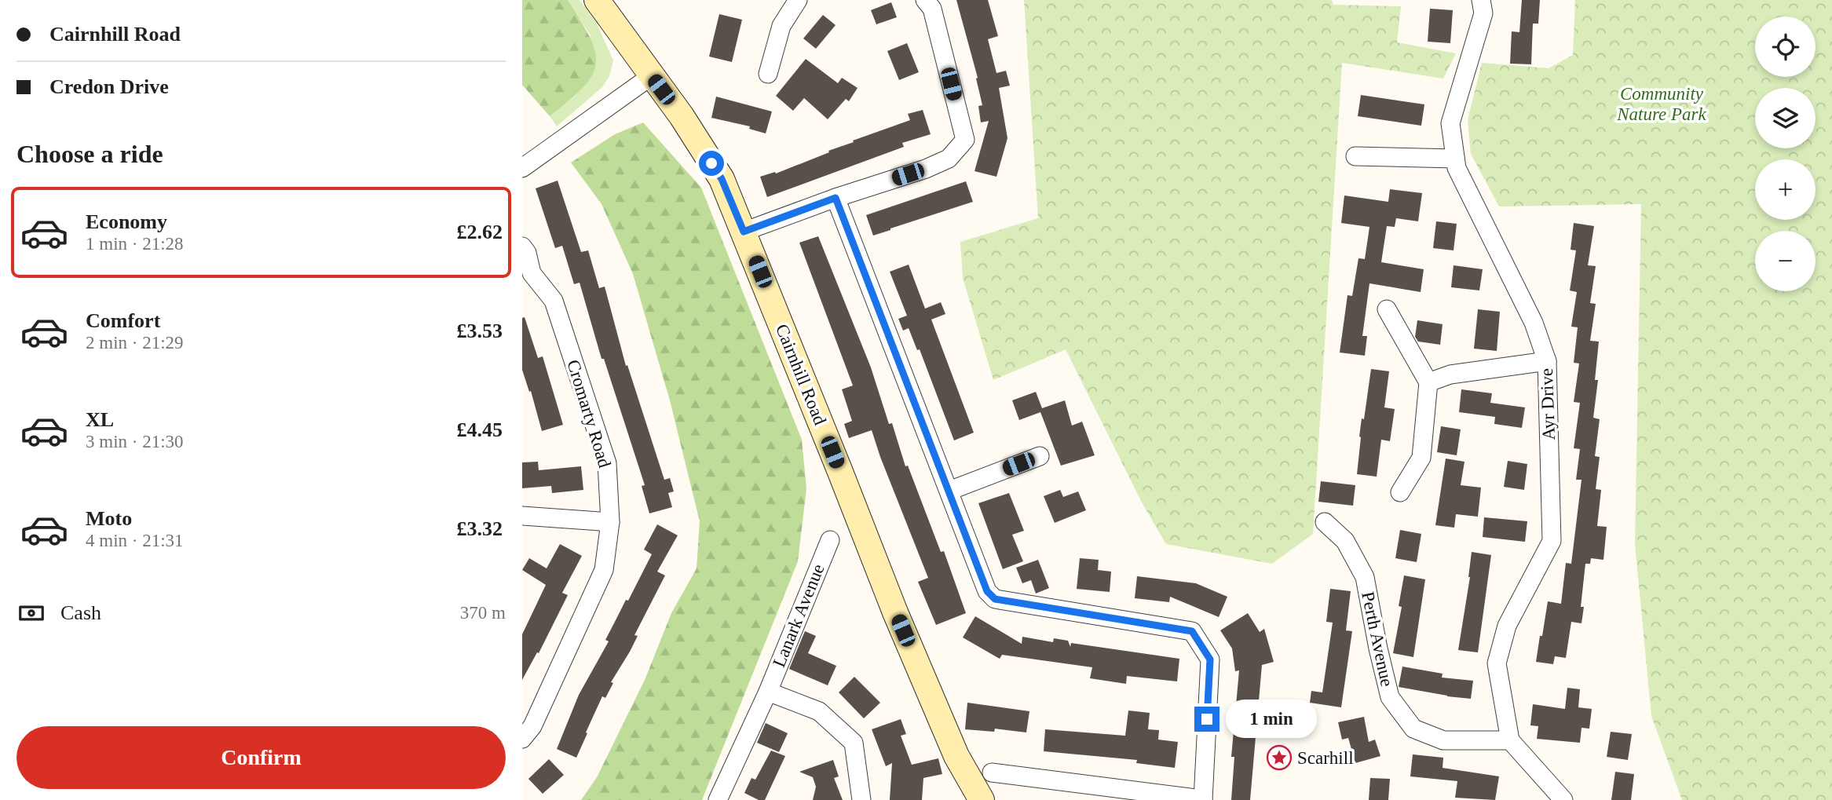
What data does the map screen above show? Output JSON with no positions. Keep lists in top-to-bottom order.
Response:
{
  "streets": {
    "main road": ["Cairnhill Road"],
    "street": [
      "Ayr Drive",
      "Cromarty Road",
      "Lanark Avenue",
      "Perth Avenue"
    ]
  },
  "crossings": [
    ["Ayr Drive", "Perth Avenue"]
  ],
  "parks": ["Community Nature Park"],
  "places": {
    "place": ["Scarhill"]
  },
  "page": {
    "banner": ["Cairnhill Road", "Credon Drive"],
    "map_buttons": ["+", "−"],
    "heading": "Choose a ride",
    "list": [
      {
        "name": "Economy",
        "note": "1 min · 21:28",
        "value": "£2.62"
      },
      {
        "name": "Comfort",
        "note": "2 min · 21:29",
        "value": "£3.53"
      },
      {
        "name": "XL",
        "note": "3 min · 21:30",
        "value": "£4.45"
      },
      {
        "name": "Moto",
        "note": "4 min · 21:31",
        "value": "£3.32"
      }
    ],
    "pay": ["Cash", "370 m"],
    "bubble": "1 min",
    "buttons": "Confirm"
  }
}
